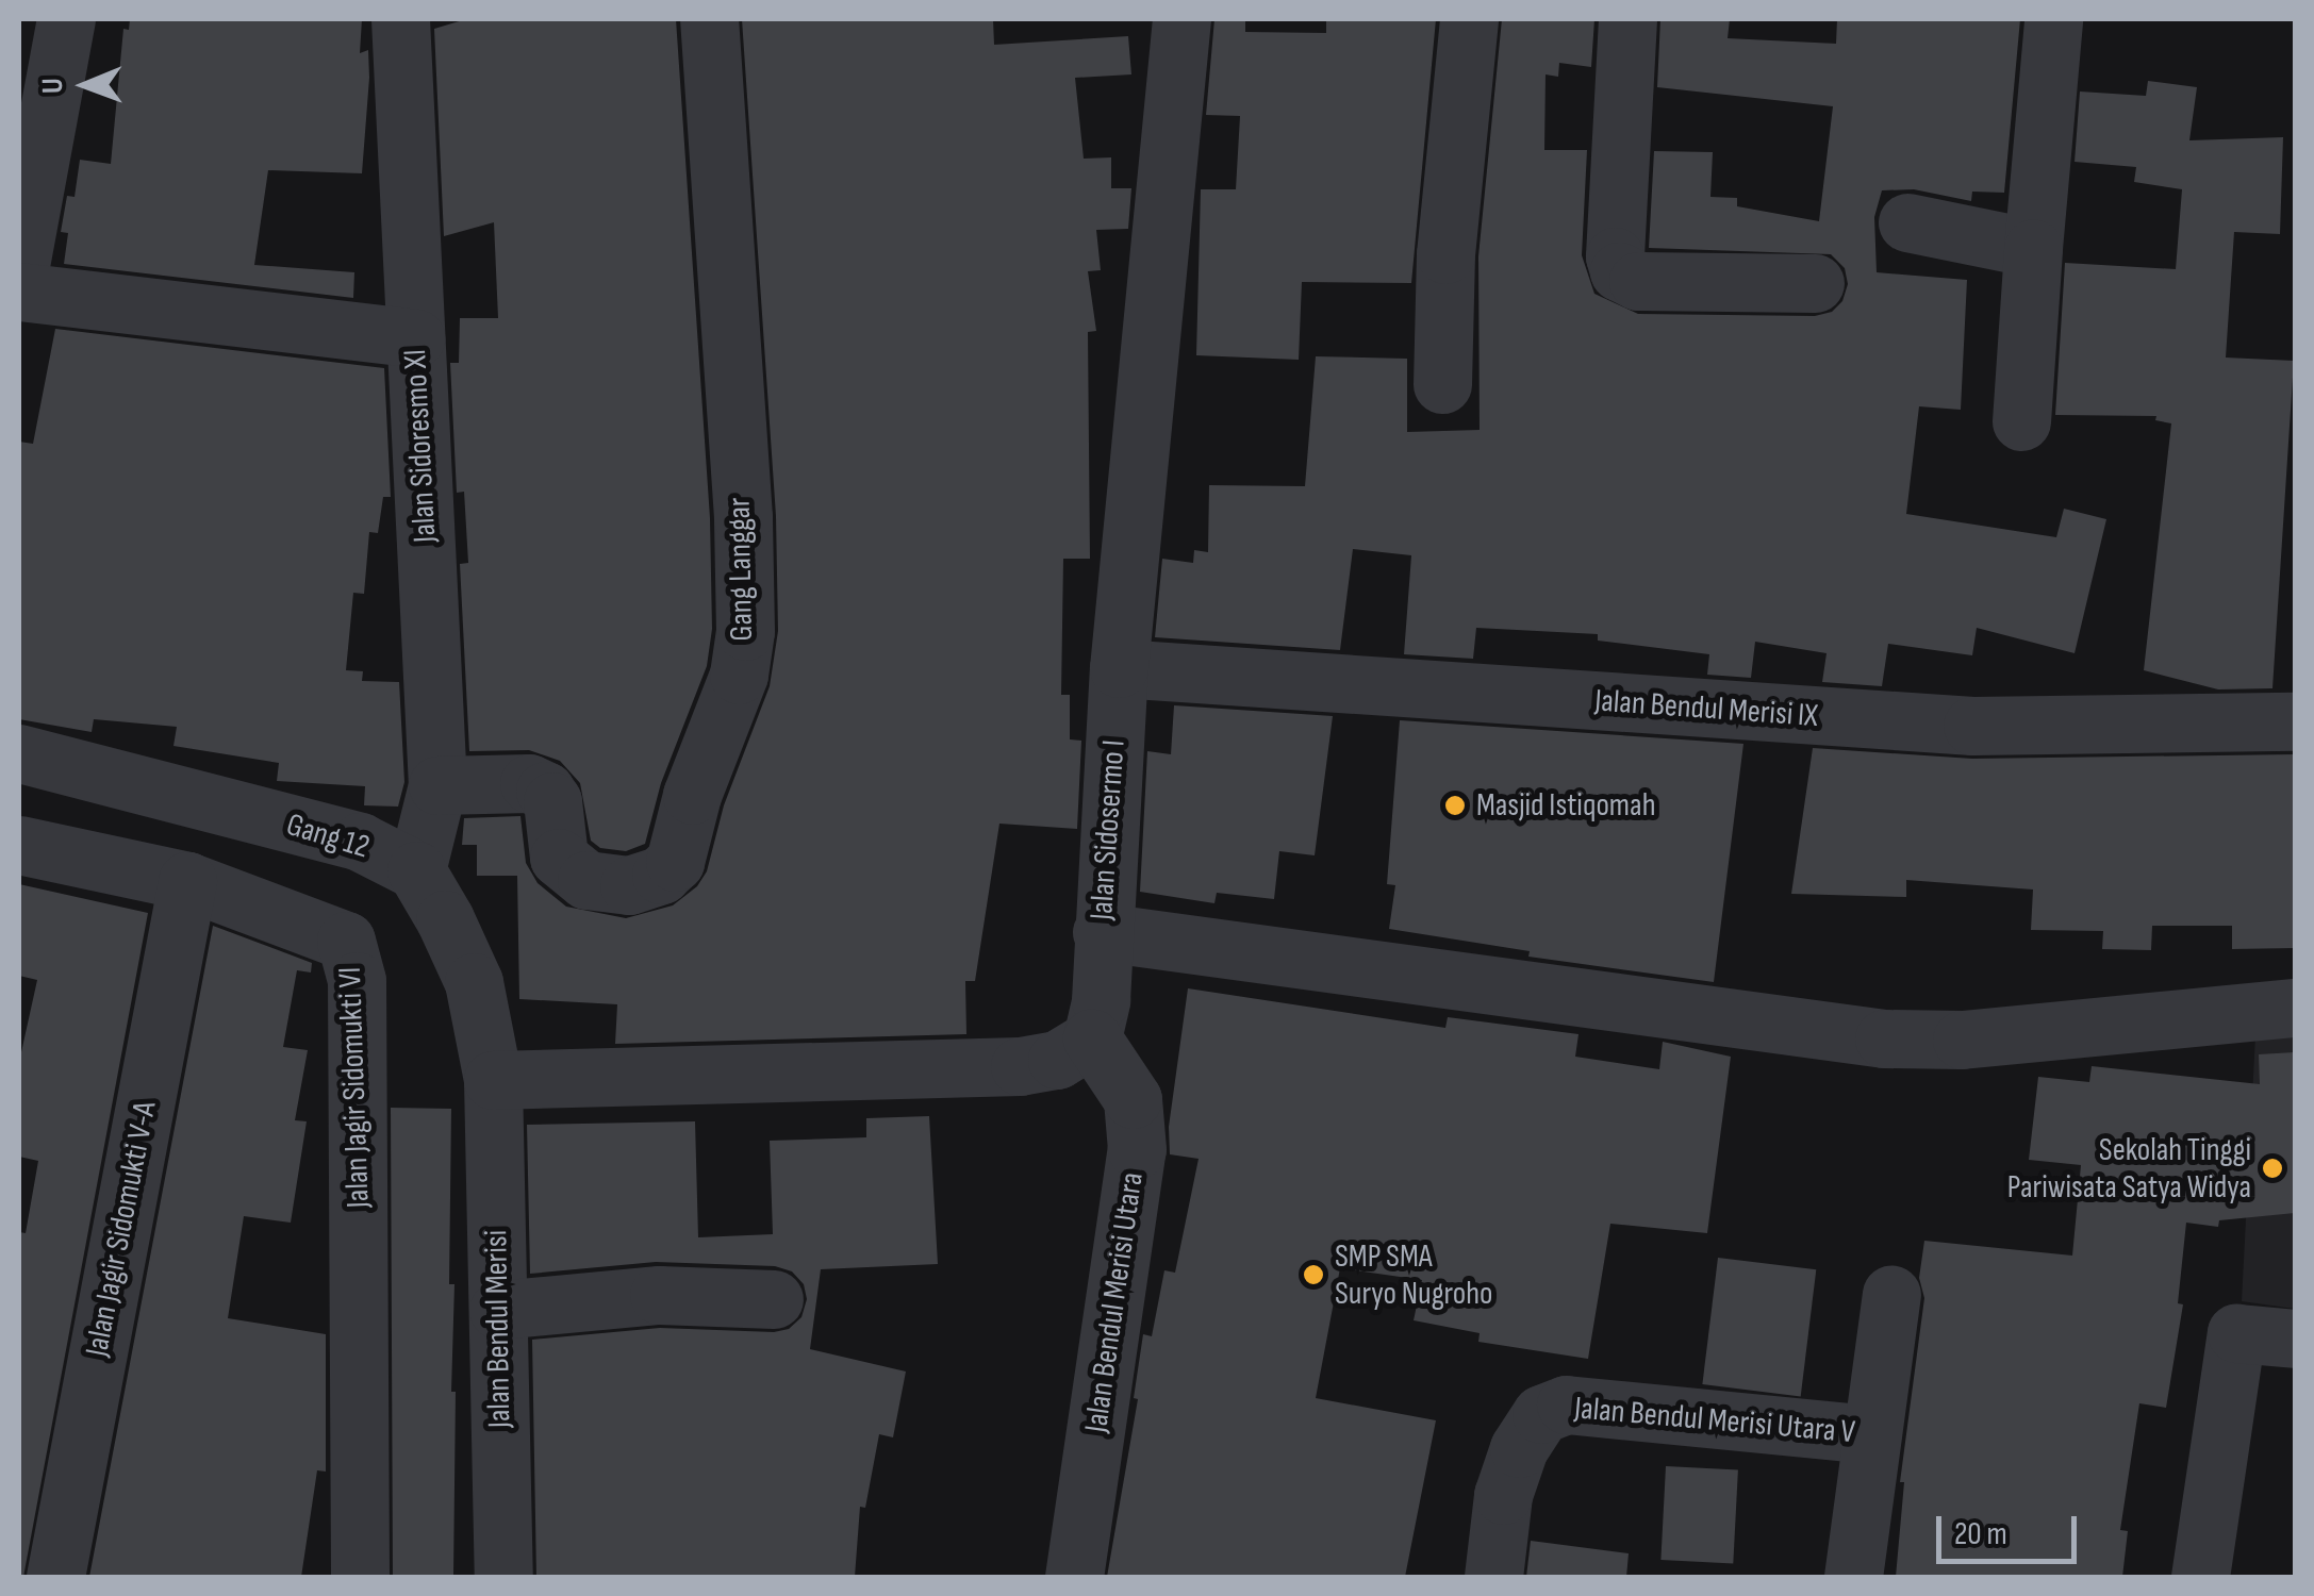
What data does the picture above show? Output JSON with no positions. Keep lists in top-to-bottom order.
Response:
{
  "streets": {
    "street": [
      "Jalan Sidoresmo XI",
      "Gang Langgar",
      "Jalan Bendul Merisi IX",
      "Jalan Sidosermo I",
      "Gang 12",
      "Jalan Jagir Sidomukti VI",
      "Jalan Jagir Sidomukti V-A",
      "Jalan Bendul Merisi Utara",
      "Jalan Bendul Merisi",
      "Jalan Bendul Merisi Utara V"
    ]
  },
  "crossings": [
    ["Jalan Sidoresmo XI", "Gang Langgar"],
    ["Jalan Sidoresmo XI", "Gang 12"],
    ["Jalan Bendul Merisi IX", "Jalan Sidosermo I"],
    ["Jalan Sidosermo I", "Jalan Bendul Merisi Utara"],
    ["Jalan Jagir Sidomukti VI", "Jalan Jagir Sidomukti V-A"]
  ],
  "places": ["Masjid Istiqomah", "Sekolah Tinggi Pariwisata Satya Widya", "SMP SMA Suryo Nugroho"],
  "scale_bar": "20 m",
  "north": "left"
}
